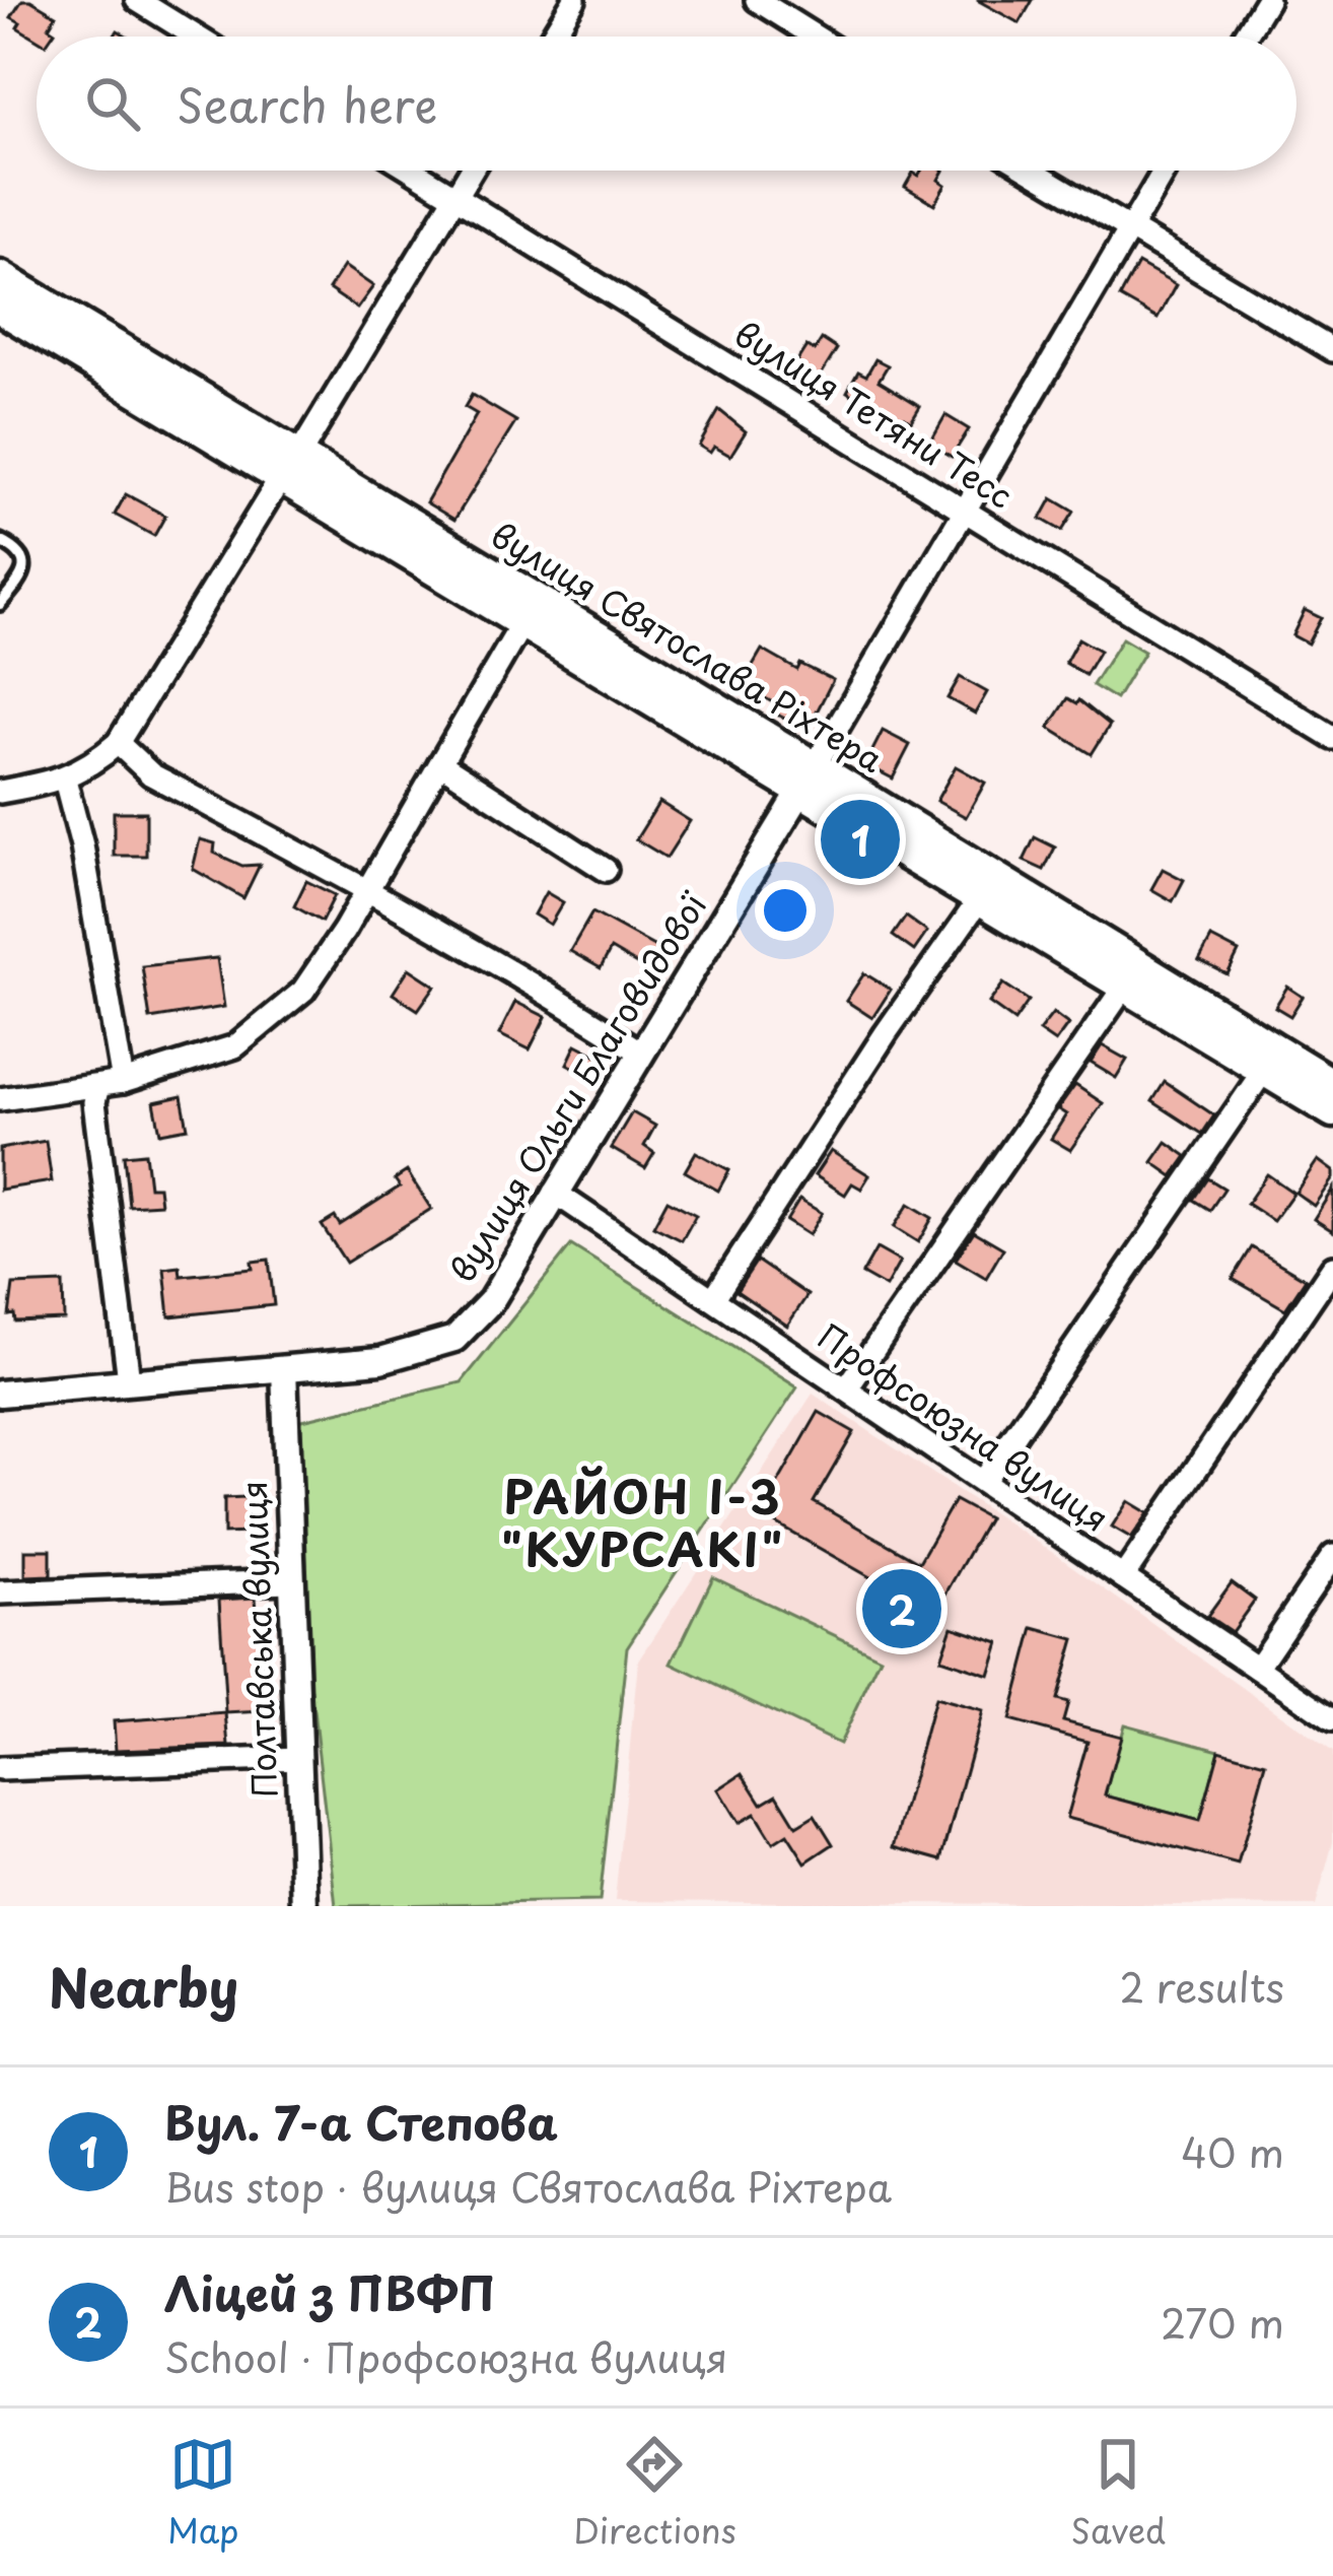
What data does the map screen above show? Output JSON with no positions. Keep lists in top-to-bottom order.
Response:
{
  "streets": {
    "main road": ["вулиця Святослава Ріхтера"],
    "street": [
      "вулиця Тетяни Тесс",
      "вулиця Ольги Благовидової",
      "Профсоюзна вулиця",
      "Полтавська вулиця"
    ]
  },
  "crossings": [
    ["вулиця Тетяни Тесс", "вулиця Ольги Благовидової"],
    ["вулиця Святослава Ріхтера", "вулиця Ольги Благовидової"],
    ["вулиця Ольги Благовидової", "Профсоюзна вулиця"],
    ["вулиця Ольги Благовидової", "Полтавська вулиця"]
  ],
  "districts": ["РАЙОН І-3 \"КУРСАКІ\""],
  "page": {
    "search": "Search here",
    "pins": ["1", "2"],
    "heading": ["Nearby", "2 results"],
    "list": [
      {
        "mark": "1",
        "name": "Вул. 7-а Степова",
        "note": "Bus stop · вулиця Святослава Ріхтера",
        "value": "40 m"
      },
      {
        "mark": "2",
        "name": "Ліцей з ПВФП",
        "note": "School · Профсоюзна вулиця",
        "value": "270 m"
      }
    ],
    "nav": ["Map", "Directions", "Saved"]
  }
}
